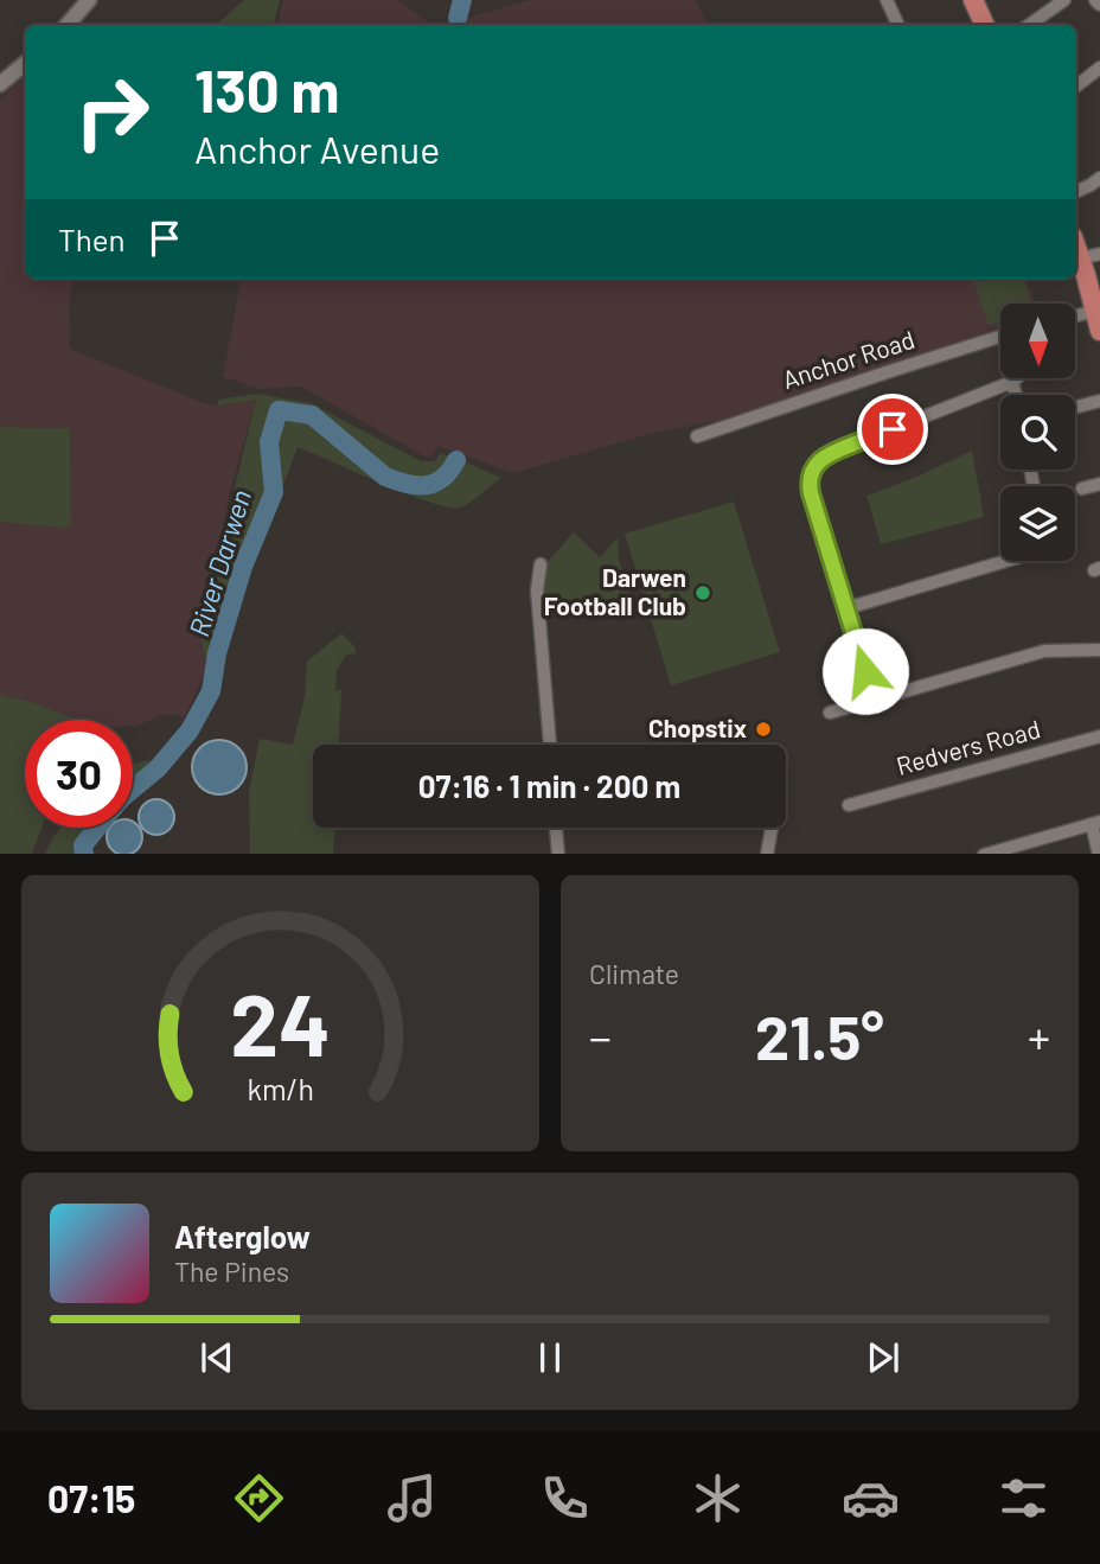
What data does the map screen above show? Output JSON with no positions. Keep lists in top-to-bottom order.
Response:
{
  "streets": {
    "street": ["Anchor Road", "Redvers Road"]
  },
  "water": ["River Darwen"],
  "places": ["Darwen Football Club", "Chopstix"],
  "north": "bottom",
  "page": {
    "turn": ["130 m", "Anchor Avenue"],
    "then": "Then",
    "limit": "30",
    "trip": "07:16 · 1 min · 200 m",
    "tile": "Climate",
    "heat": ["−", "21.5°", "+"],
    "song": ["Afterglow", "The Pines"],
    "tabs": "07:15",
    "gauge": ["24", "km/h"]
  }
}
